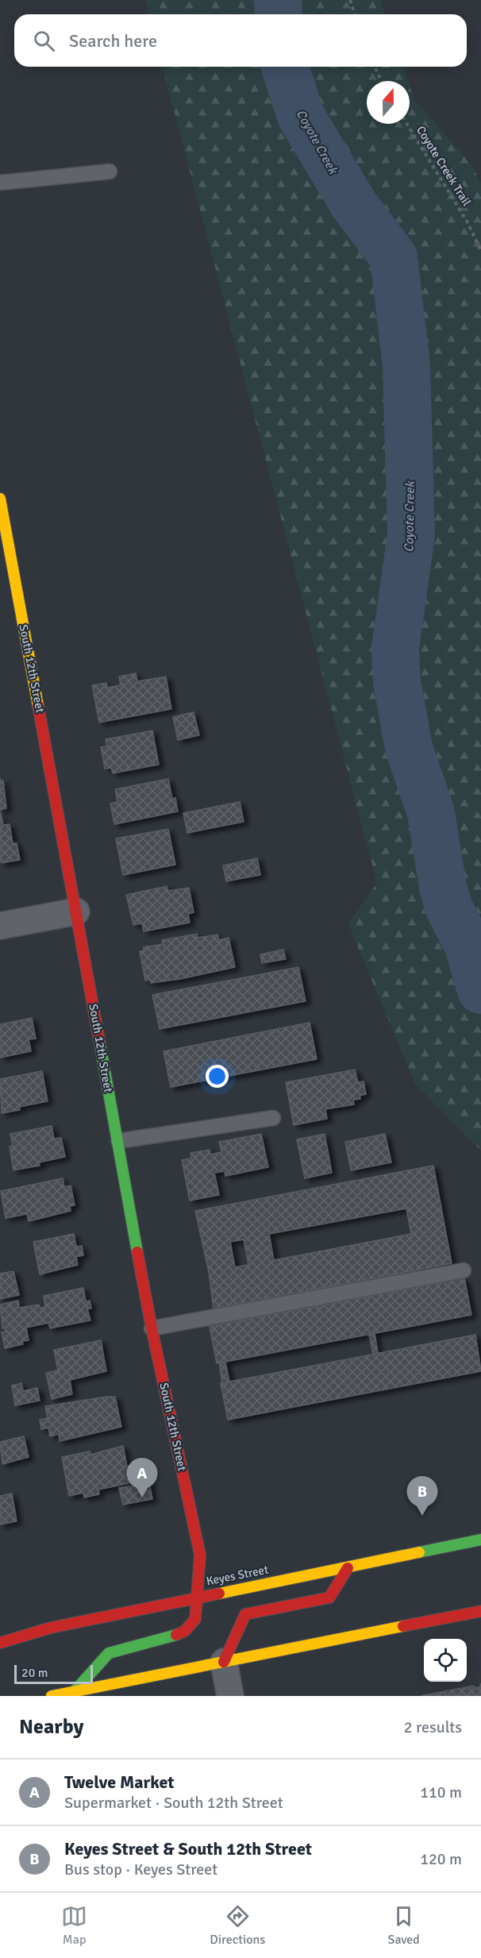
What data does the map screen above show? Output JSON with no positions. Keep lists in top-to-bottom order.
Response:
{
  "streets": {
    "main road": ["South 12th Street", "Keyes Street"],
    "path": ["Coyote Creek Trail"]
  },
  "crossings": [
    ["South 12th Street", "Keyes Street"]
  ],
  "water": ["Coyote Creek"],
  "scale_bar": "20 m",
  "north": "top",
  "page": {
    "search": "Search here",
    "pins": ["A", "B"],
    "scale": "20 m",
    "heading": ["Nearby", "2 results"],
    "list": [
      {
        "mark": "A",
        "name": "Twelve Market",
        "note": "Supermarket · South 12th Street",
        "value": "110 m"
      },
      {
        "mark": "B",
        "name": "Keyes Street & South 12th Street",
        "note": "Bus stop · Keyes Street",
        "value": "120 m"
      }
    ],
    "nav": ["Map", "Directions", "Saved"]
  }
}
